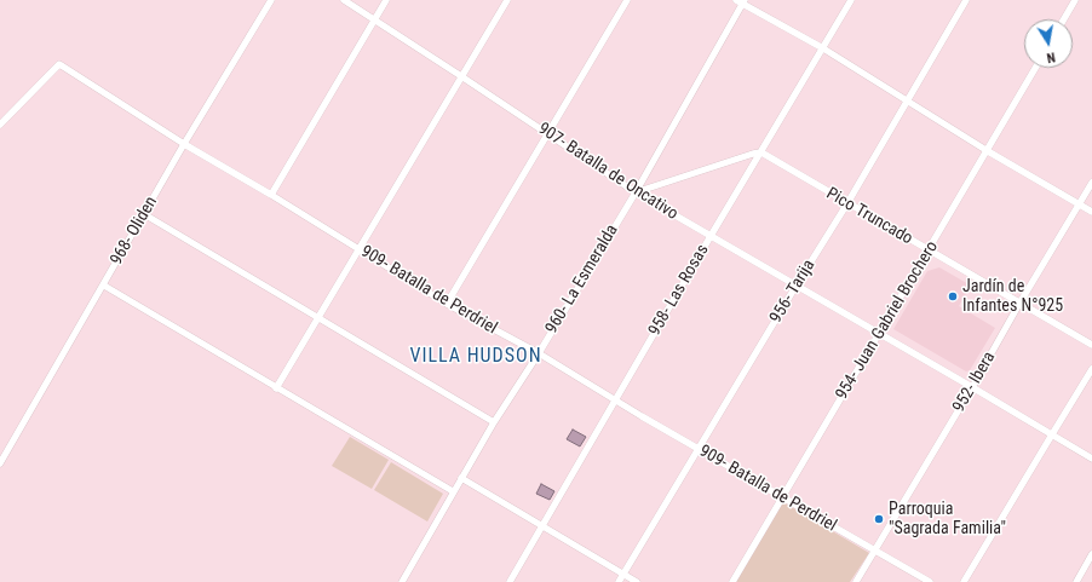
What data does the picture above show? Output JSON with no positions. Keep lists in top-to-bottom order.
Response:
{
  "streets": {
    "street": [
      "907- Batalla de Oncativo",
      "Pico Truncado",
      "968- Oliden",
      "960- La Esmeralda",
      "909- Batalla de Perdriel",
      "958- Las Rosas",
      "956- Tarija",
      "954- Juan Gabriel Brochero",
      "952- Ibera"
    ]
  },
  "crossings": [
    ["907- Batalla de Oncativo", "960- La Esmeralda"],
    ["907- Batalla de Oncativo", "958- Las Rosas"],
    ["907- Batalla de Oncativo", "956- Tarija"],
    ["907- Batalla de Oncativo", "954- Juan Gabriel Brochero"],
    ["907- Batalla de Oncativo", "952- Ibera"],
    ["Pico Truncado", "958- Las Rosas"],
    ["Pico Truncado", "956- Tarija"],
    ["Pico Truncado", "954- Juan Gabriel Brochero"],
    ["Pico Truncado", "952- Ibera"],
    ["968- Oliden", "909- Batalla de Perdriel"],
    ["960- La Esmeralda", "909- Batalla de Perdriel"],
    ["909- Batalla de Perdriel", "958- Las Rosas"],
    ["909- Batalla de Perdriel", "956- Tarija"],
    ["909- Batalla de Perdriel", "954- Juan Gabriel Brochero"],
    ["909- Batalla de Perdriel", "952- Ibera"]
  ],
  "districts": ["VILLA HUDSON"],
  "places": ["Jardín de Infantes N°925", "Parroquia \"Sagrada Familia\""],
  "north": "bottom"
}
